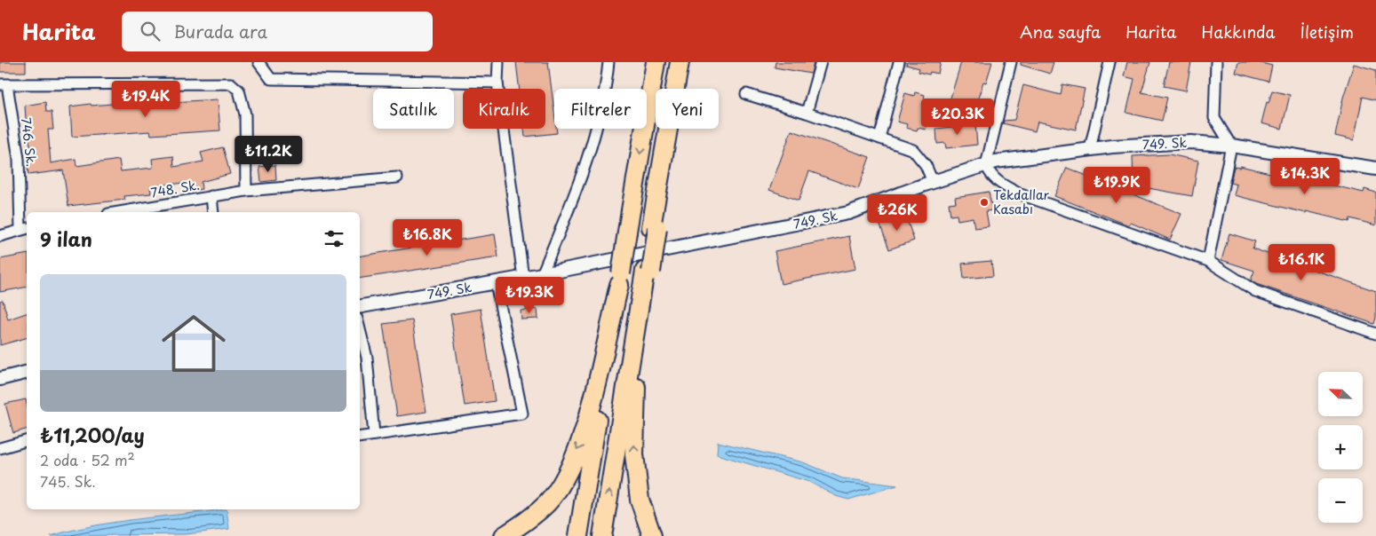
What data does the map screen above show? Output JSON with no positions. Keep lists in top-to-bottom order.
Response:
{
  "streets": {
    "street": ["746. Sk.", "749. Sk", "748. Sk."]
  },
  "places": ["Tekdallar Kasabı"],
  "north": "top left",
  "page": {
    "header": "Harita",
    "search": "Burada ara",
    "nav": [
      "Ana sayfa",
      "Harita",
      "Hakkında",
      "İletişim"
    ],
    "price": [
      "₺19.4K",
      "₺20.3K",
      "₺11.2K",
      "₺14.3K",
      "₺19.9K",
      "₺26K",
      "₺16.8K",
      "₺16.1K",
      "₺19.3K"
    ],
    "chip": [
      "Satılık",
      "Kiralık",
      "Filtreler",
      "Yeni"
    ],
    "heading": "9 ilan",
    "list": [
      {
        "name": "₺11,200/ay",
        "note": "2 oda · 52 m² · 745. Sk."
      }
    ],
    "map_buttons": ["+", "−"]
  }
}
